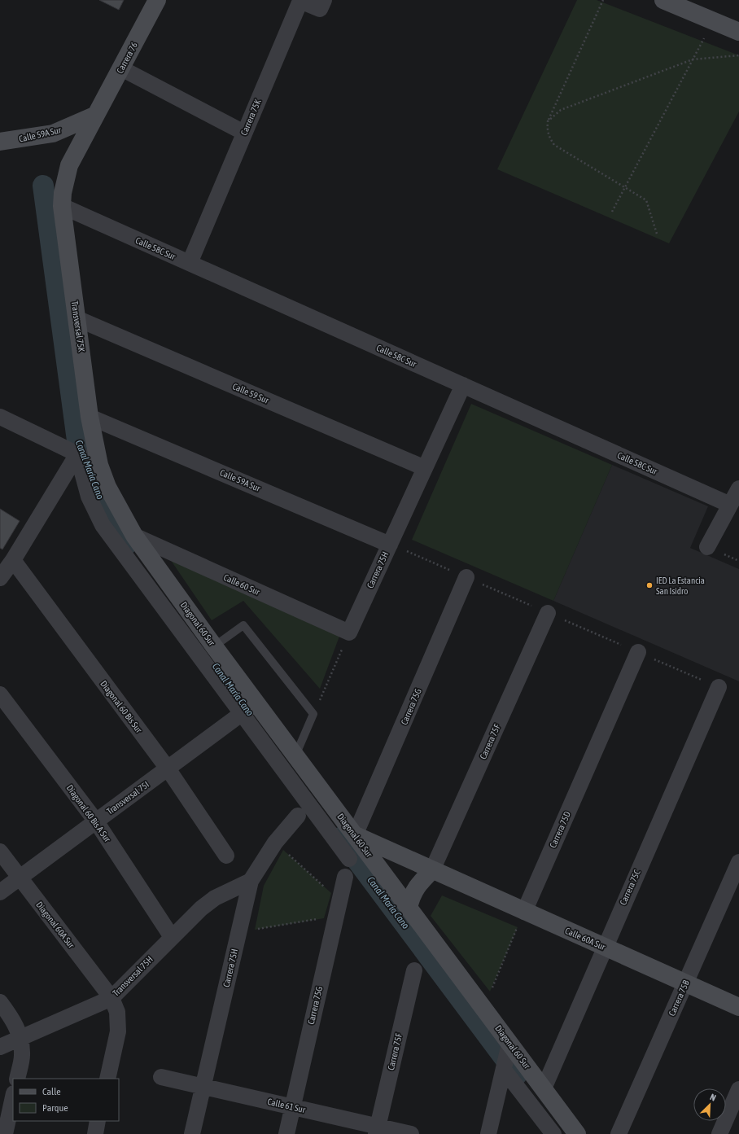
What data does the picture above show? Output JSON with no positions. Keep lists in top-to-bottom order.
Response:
{
  "streets": {
    "street": [
      "Carrera 76",
      "Carrera 75K",
      "Calle 59A Sur",
      "Calle 58C Sur",
      "Transversal 75K",
      "Calle 59 Sur",
      "Carrera 75H",
      "Calle 60 Sur",
      "Diagonal 60 Sur",
      "Diagonal 60 Bis Sur",
      "Carrera 75G",
      "Carrera 75F",
      "Transversal 75I",
      "Diagonal 60 Bis A Sur",
      "Carrera 75D",
      "Carrera 75C",
      "Diagonal 60A Sur",
      "Calle 60A Sur",
      "Transversal 75H",
      "Carrera 75B",
      "Calle 61 Sur"
    ]
  },
  "crossings": [
    ["Carrera 76", "Calle 59A Sur"],
    ["Carrera 76", "Transversal 75K"],
    ["Carrera 75K", "Calle 58C Sur"],
    ["Calle 59A Sur", "Transversal 75K"],
    ["Calle 59A Sur", "Carrera 75H"],
    ["Calle 58C Sur", "Transversal 75K"],
    ["Calle 58C Sur", "Carrera 75H"],
    ["Transversal 75K", "Calle 59 Sur"],
    ["Transversal 75K", "Calle 60 Sur"],
    ["Transversal 75K", "Diagonal 60 Sur"],
    ["Calle 59 Sur", "Carrera 75H"],
    ["Carrera 75H", "Calle 60 Sur"],
    ["Carrera 75H", "Transversal 75H"],
    ["Carrera 75H", "Calle 61 Sur"],
    ["Calle 60 Sur", "Diagonal 60 Sur"],
    ["Diagonal 60 Sur", "Carrera 75G"],
    ["Diagonal 60 Sur", "Transversal 75I"],
    ["Diagonal 60 Sur", "Carrera 75C"],
    ["Diagonal 60 Sur", "Calle 60A Sur"],
    ["Diagonal 60 Bis Sur", "Transversal 75I"],
    ["Carrera 75G", "Calle 60A Sur"],
    ["Carrera 75G", "Calle 61 Sur"],
    ["Carrera 75F", "Calle 60A Sur"],
    ["Carrera 75F", "Calle 61 Sur"],
    ["Transversal 75I", "Diagonal 60 Bis A Sur"],
    ["Transversal 75I", "Diagonal 60A Sur"],
    ["Diagonal 60 Bis A Sur", "Transversal 75H"],
    ["Carrera 75D", "Calle 60A Sur"],
    ["Carrera 75C", "Calle 60A Sur"],
    ["Diagonal 60A Sur", "Transversal 75H"],
    ["Calle 60A Sur", "Carrera 75B"]
  ],
  "water": ["Canal María Cano"],
  "places": ["IED La Estancia San Isidro"],
  "legend": ["Calle", "Parque"],
  "north": "top right"
}
